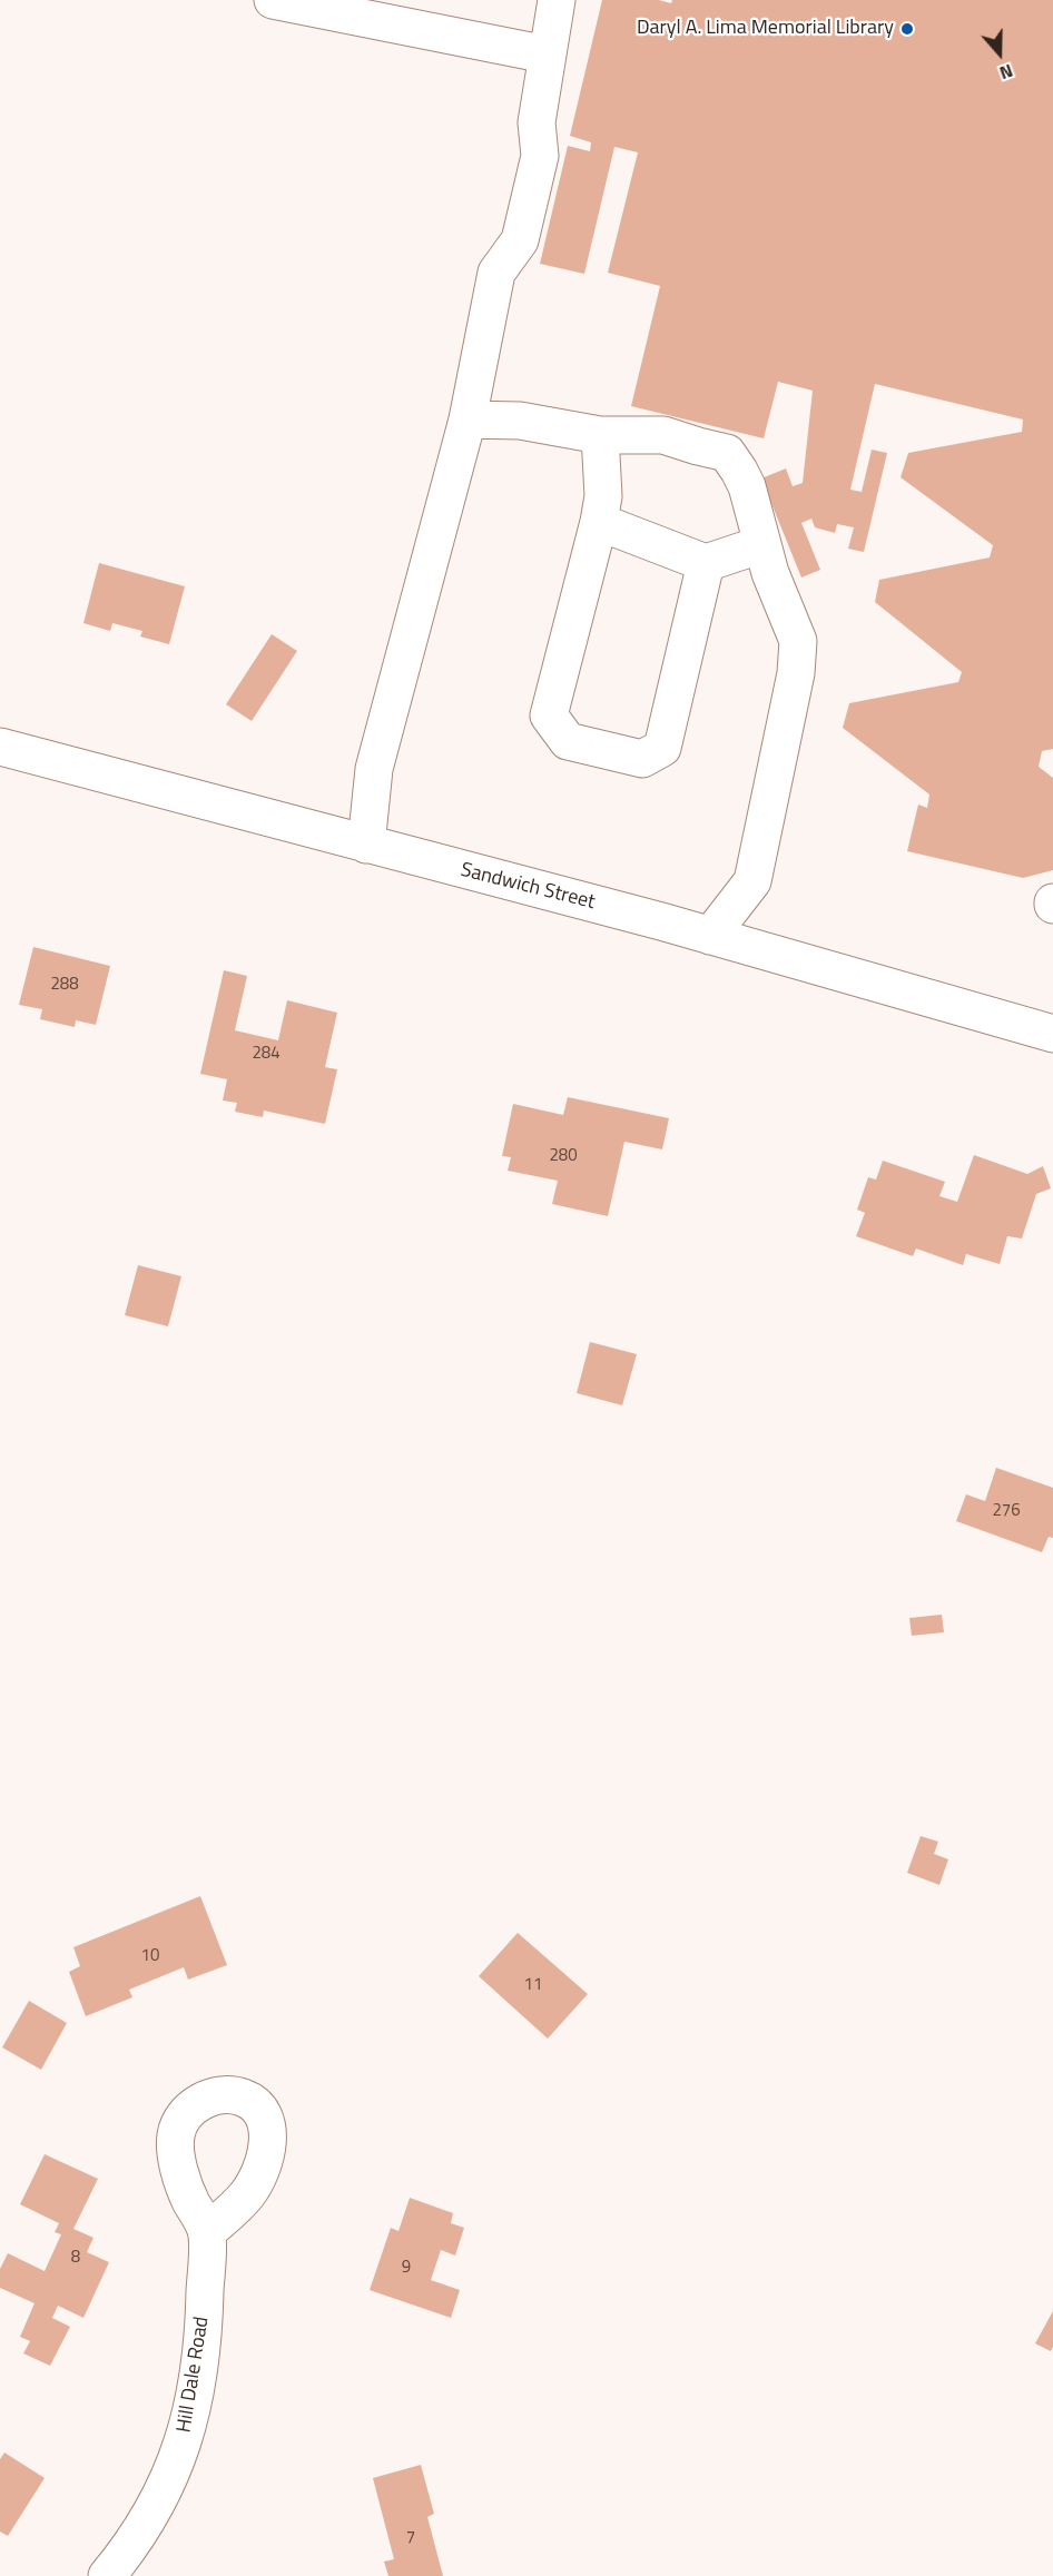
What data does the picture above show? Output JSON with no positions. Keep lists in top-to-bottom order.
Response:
{
  "streets": {
    "street": ["Sandwich Street", "Hill Dale Road"]
  },
  "places": ["Daryl A. Lima Memorial Library"],
  "house_numbers": [
    "288",
    "284",
    "280",
    "276",
    "10",
    "11",
    "8",
    "9",
    "7"
  ],
  "north": "bottom"
}
